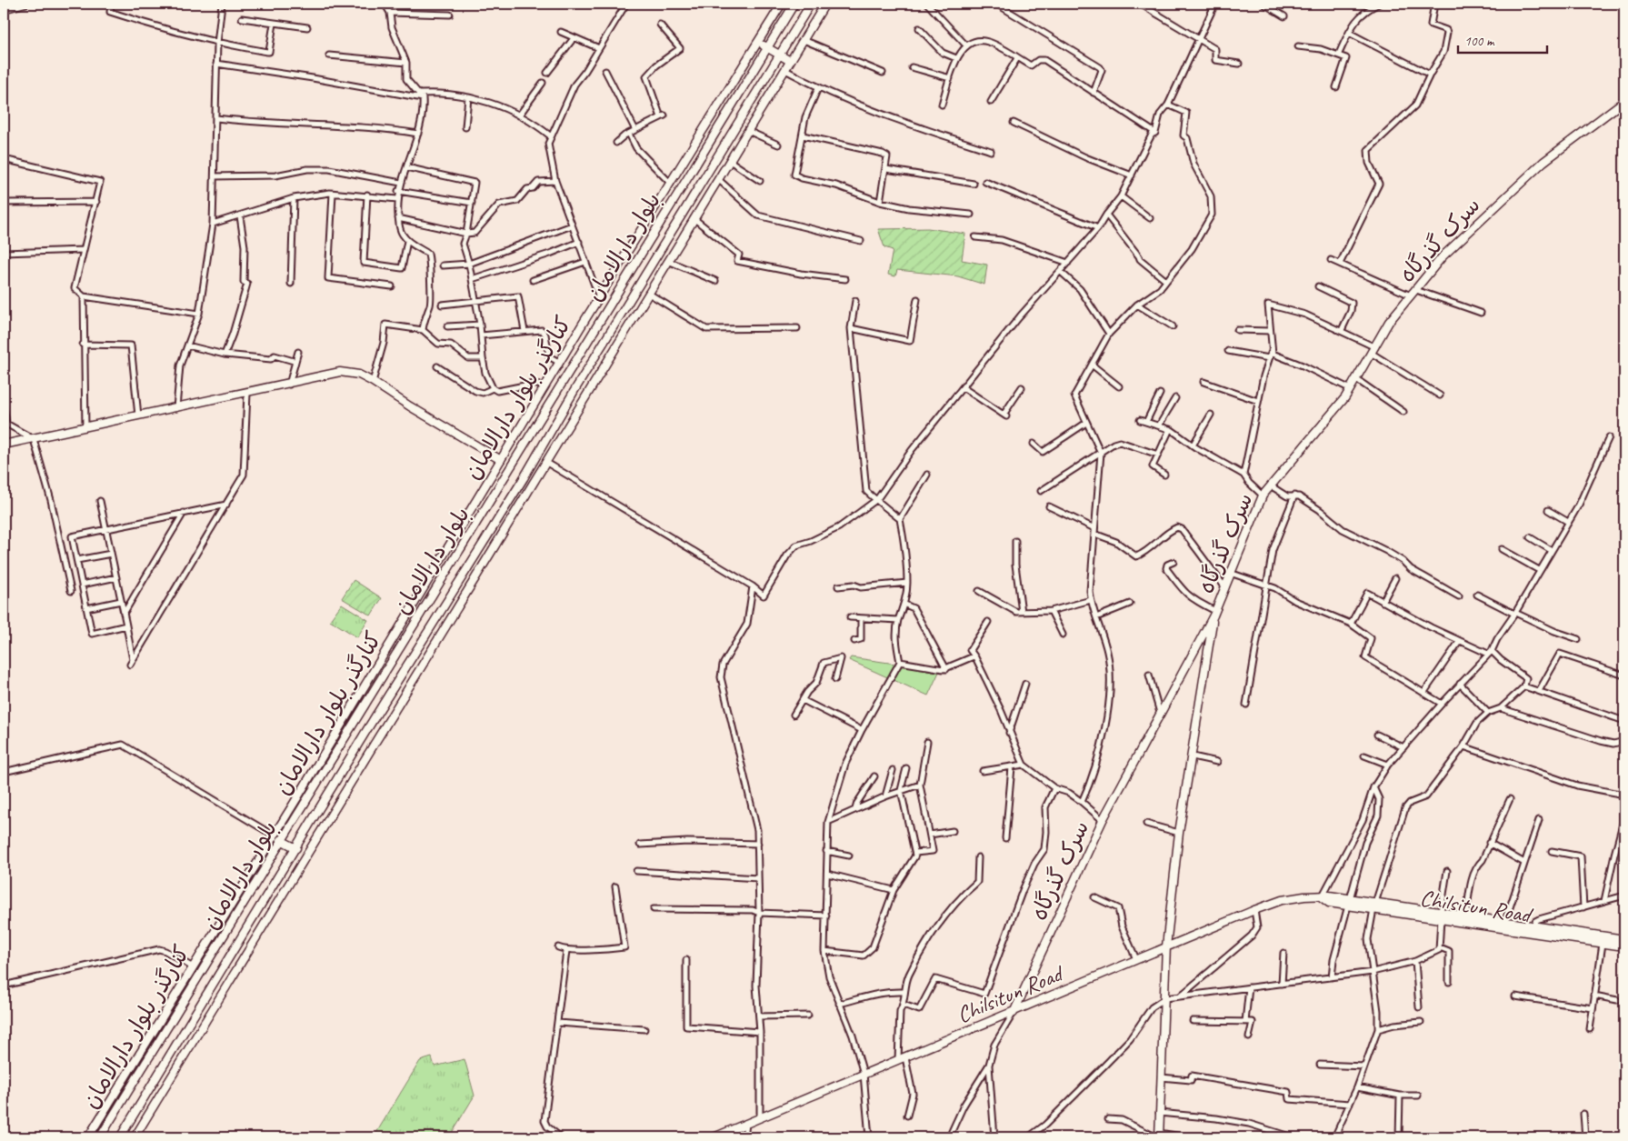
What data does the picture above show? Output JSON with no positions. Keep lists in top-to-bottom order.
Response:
{
  "streets": {
    "main road": [
      "سرک گذرگاه",
      "بلوار دارالامان",
      "کنارگذر بلوار دارالامان",
      "Chilsitun Road"
    ]
  },
  "crossings": [
    ["سرک گذرگاه", "Chilsitun Road"]
  ],
  "scale_bar": "100 m"
}
